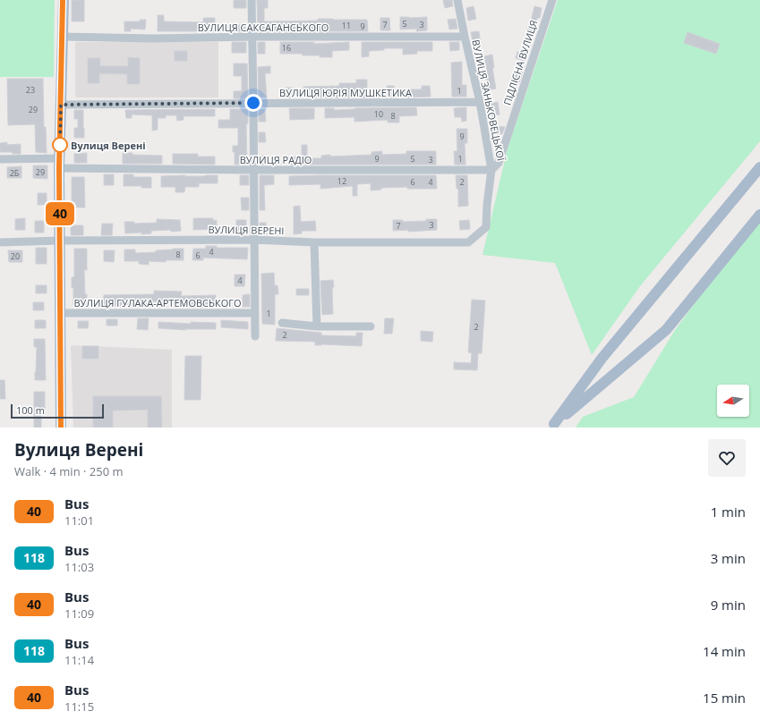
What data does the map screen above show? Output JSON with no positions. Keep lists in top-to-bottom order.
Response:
{
  "streets": {
    "street": [
      "ВУЛИЦЯ САКСАГАНСЬКОГО",
      "ПІДЛІСНА ВУЛИЦЯ",
      "ВУЛИЦЯ ЮРІЯ МУШКЕТИКА",
      "ВУЛИЦЯ ЗАНЬКОВЕЦЬКОЇ",
      "ВУЛИЦЯ РАДІО",
      "ВУЛИЦЯ ВЕРЕНІ",
      "ВУЛИЦЯ ГУЛАКА-АРТЕМОВСЬКОГО"
    ]
  },
  "crossings": [
    ["ВУЛИЦЯ САКСАГАНСЬКОГО", "ВУЛИЦЯ ЗАНЬКОВЕЦЬКОЇ"],
    ["ПІДЛІСНА ВУЛИЦЯ", "ВУЛИЦЯ ЗАНЬКОВЕЦЬКОЇ"],
    ["ПІДЛІСНА ВУЛИЦЯ", "ВУЛИЦЯ РАДІО"],
    ["ВУЛИЦЯ ЮРІЯ МУШКЕТИКА", "ВУЛИЦЯ ЗАНЬКОВЕЦЬКОЇ"],
    ["ВУЛИЦЯ ЗАНЬКОВЕЦЬКОЇ", "ВУЛИЦЯ РАДІО"],
    ["ВУЛИЦЯ ЗАНЬКОВЕЦЬКОЇ", "ВУЛИЦЯ ВЕРЕНІ"]
  ],
  "places": ["Вулиця Верені"],
  "lines": ["bus line 40"],
  "house_numbers": [
    "5",
    "7",
    "3",
    "11",
    "9",
    "16",
    "23",
    "1",
    "29",
    "10",
    "8",
    "9",
    "9",
    "5",
    "1",
    "3",
    "29",
    "2Б",
    "12",
    "6",
    "4",
    "2",
    "3",
    "7",
    "4",
    "8",
    "6",
    "20",
    "4",
    "1",
    "2",
    "2"
  ],
  "scale_bar": "100 m",
  "north": "left",
  "page": {
    "on_map": "40",
    "scale": "100 m",
    "heading": ["Вулиця Верені", "Walk · 4 min · 250 m"],
    "list": [
      {
        "mark": "40",
        "name": "Bus",
        "note": "11:01",
        "value": "1 min"
      },
      {
        "mark": "118",
        "name": "Bus",
        "note": "11:03",
        "value": "3 min"
      },
      {
        "mark": "40",
        "name": "Bus",
        "note": "11:09",
        "value": "9 min"
      },
      {
        "mark": "118",
        "name": "Bus",
        "note": "11:14",
        "value": "14 min"
      },
      {
        "mark": "40",
        "name": "Bus",
        "note": "11:15",
        "value": "15 min"
      }
    ]
  }
}
